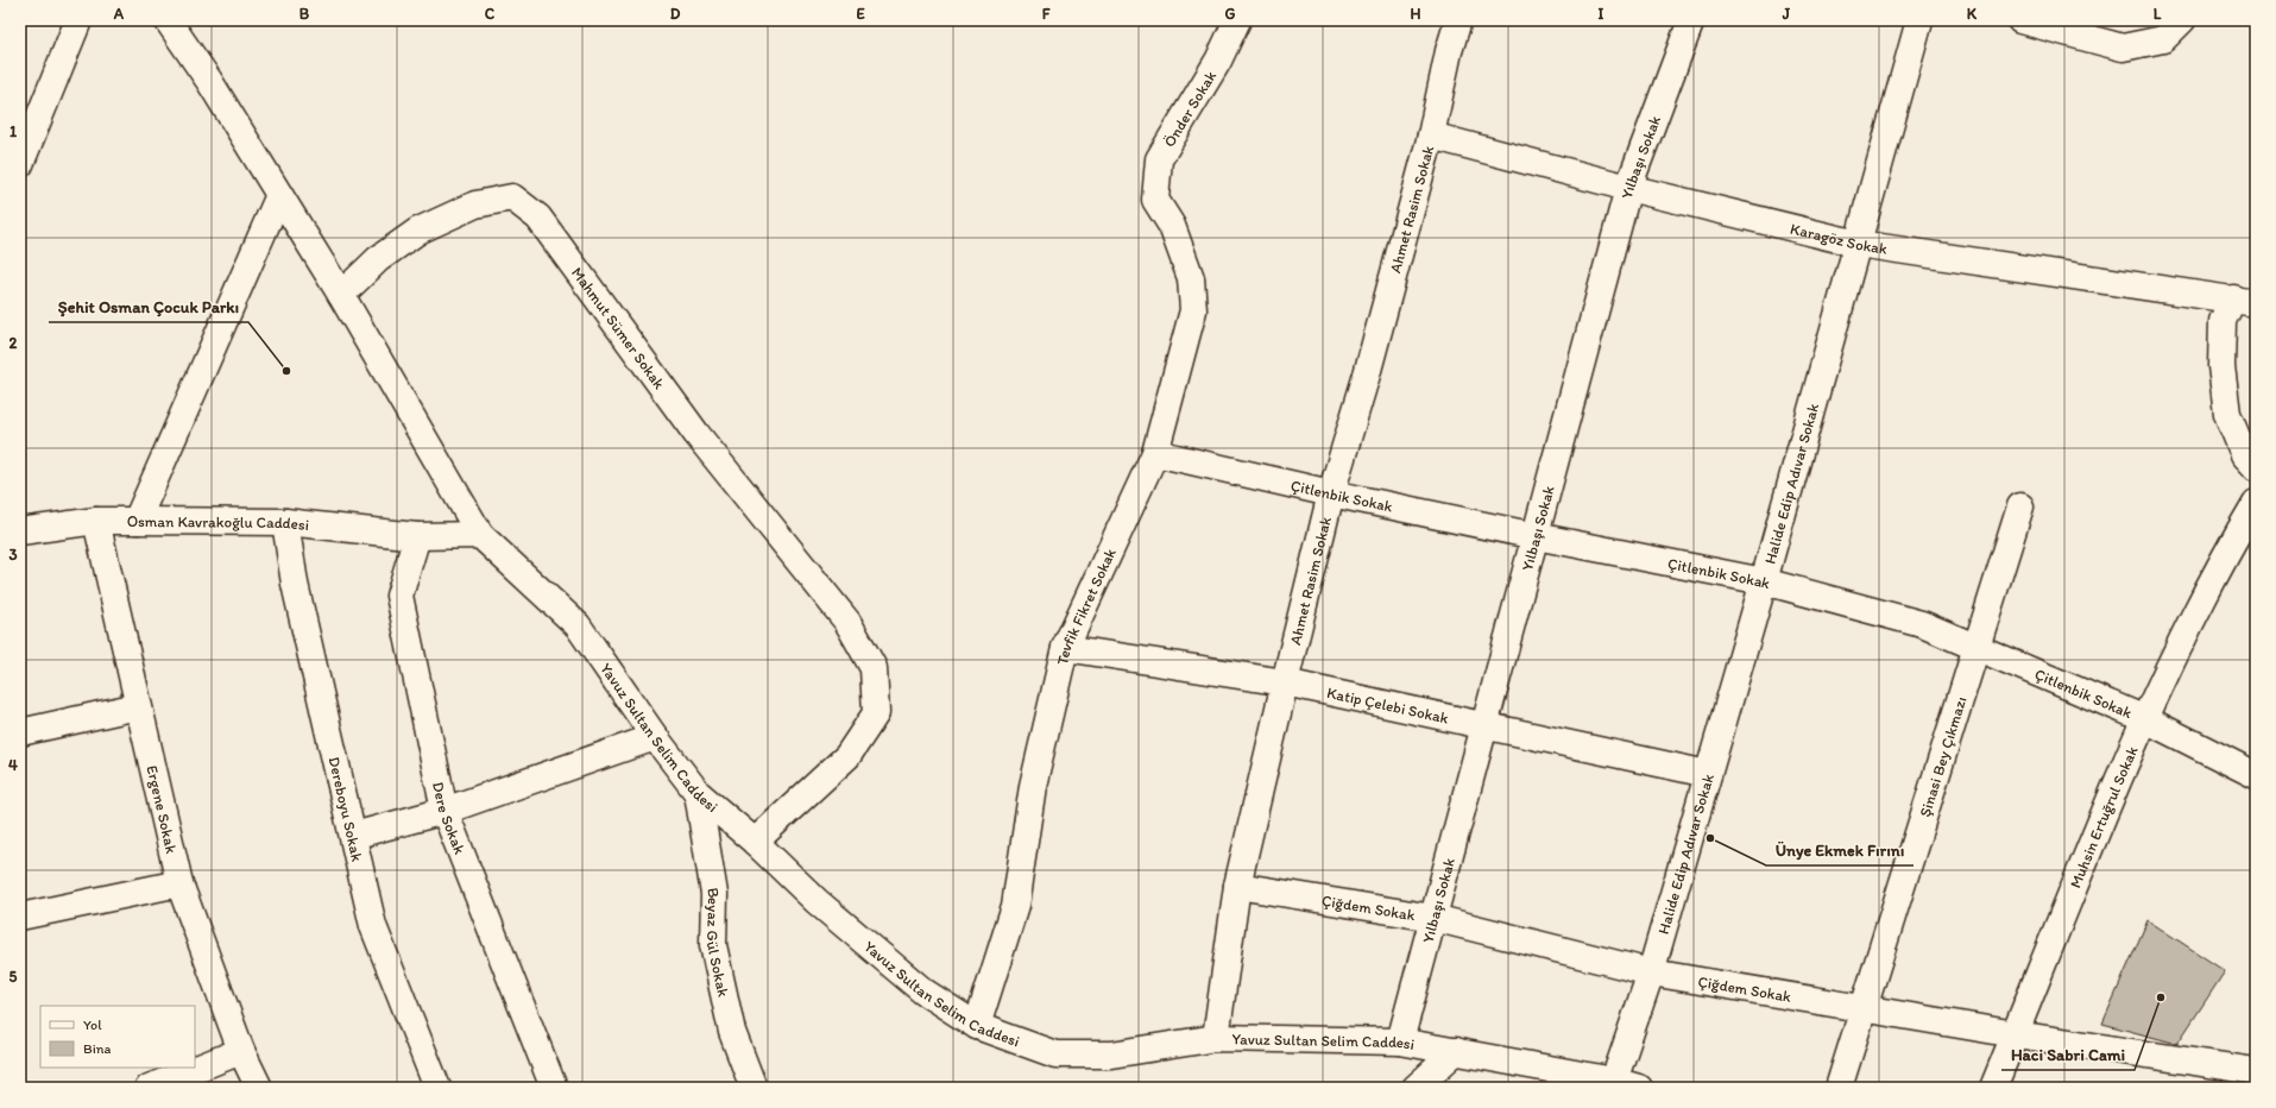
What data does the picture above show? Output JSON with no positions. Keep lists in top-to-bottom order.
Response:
{
  "streets": {
    "street": [
      "Önder Sokak",
      "Yılbaşı Sokak",
      "Ahmet Rasim Sokak",
      "Karagöz Sokak",
      "Mahmut Sümer Sokak",
      "Halide Edip Adıvar Sokak",
      "Çitlenbik Sokak",
      "Osman Kavrakoğlu Caddesi",
      "Tevfik Fikret Sokak",
      "Katip Çelebi Sokak",
      "Yavuz Sultan Selim Caddesi",
      "Şinasi Bey Çıkmazı",
      "Ergene Sokak",
      "Dereboyu Sokak",
      "Dere Sokak",
      "Muhsin Ertuğrul Sokak",
      "Çiğdem Sokak",
      "Beyaz Gül Sokak"
    ]
  },
  "crossings": [
    ["Önder Sokak", "Tevfik Fikret Sokak"],
    ["Yılbaşı Sokak", "Karagöz Sokak"],
    ["Yılbaşı Sokak", "Çitlenbik Sokak"],
    ["Yılbaşı Sokak", "Katip Çelebi Sokak"],
    ["Yılbaşı Sokak", "Yavuz Sultan Selim Caddesi"],
    ["Yılbaşı Sokak", "Çiğdem Sokak"],
    ["Ahmet Rasim Sokak", "Karagöz Sokak"],
    ["Ahmet Rasim Sokak", "Çitlenbik Sokak"],
    ["Ahmet Rasim Sokak", "Katip Çelebi Sokak"],
    ["Ahmet Rasim Sokak", "Yavuz Sultan Selim Caddesi"],
    ["Ahmet Rasim Sokak", "Çiğdem Sokak"],
    ["Karagöz Sokak", "Halide Edip Adıvar Sokak"],
    ["Mahmut Sümer Sokak", "Yavuz Sultan Selim Caddesi"],
    ["Halide Edip Adıvar Sokak", "Çitlenbik Sokak"],
    ["Halide Edip Adıvar Sokak", "Katip Çelebi Sokak"],
    ["Halide Edip Adıvar Sokak", "Yavuz Sultan Selim Caddesi"],
    ["Halide Edip Adıvar Sokak", "Çiğdem Sokak"],
    ["Çitlenbik Sokak", "Tevfik Fikret Sokak"],
    ["Çitlenbik Sokak", "Şinasi Bey Çıkmazı"],
    ["Çitlenbik Sokak", "Muhsin Ertuğrul Sokak"],
    ["Osman Kavrakoğlu Caddesi", "Ergene Sokak"],
    ["Osman Kavrakoğlu Caddesi", "Dereboyu Sokak"],
    ["Osman Kavrakoğlu Caddesi", "Dere Sokak"],
    ["Tevfik Fikret Sokak", "Katip Çelebi Sokak"],
    ["Tevfik Fikret Sokak", "Yavuz Sultan Selim Caddesi"],
    ["Yavuz Sultan Selim Caddesi", "Beyaz Gül Sokak"],
    ["Şinasi Bey Çıkmazı", "Çiğdem Sokak"],
    ["Muhsin Ertuğrul Sokak", "Çiğdem Sokak"]
  ],
  "places": ["Şehit Osman Çocuk Parkı", "Ünye Ekmek Fırını", "Haci Sabri Cami"],
  "legend": ["Yol", "Bina"],
  "grid": {
    "columns": [
      "A",
      "B",
      "C",
      "D",
      "E",
      "F",
      "G",
      "H",
      "I",
      "J",
      "K",
      "L"
    ],
    "rows": [
      "1",
      "2",
      "3",
      "4",
      "5"
    ]
  }
}
